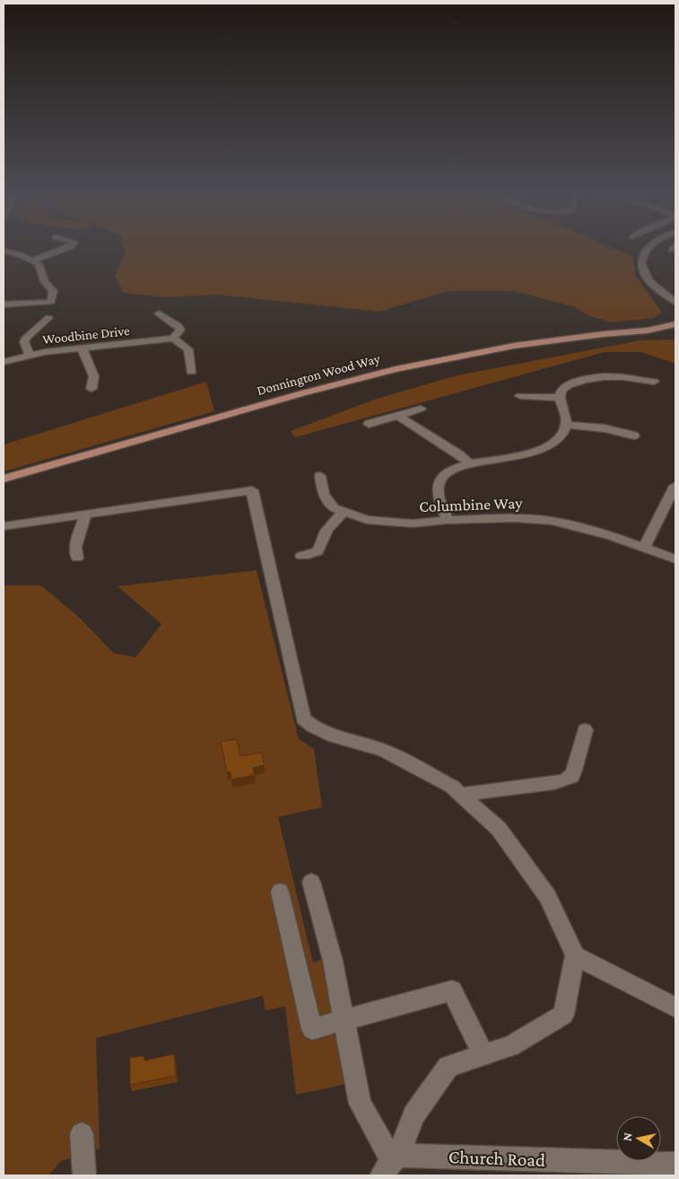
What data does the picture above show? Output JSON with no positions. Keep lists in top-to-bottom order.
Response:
{
  "streets": {
    "main road": ["Donnington Wood Way"],
    "street": ["Woodbine Drive", "Columbine Way", "Church Road"]
  },
  "north": "left"
}
